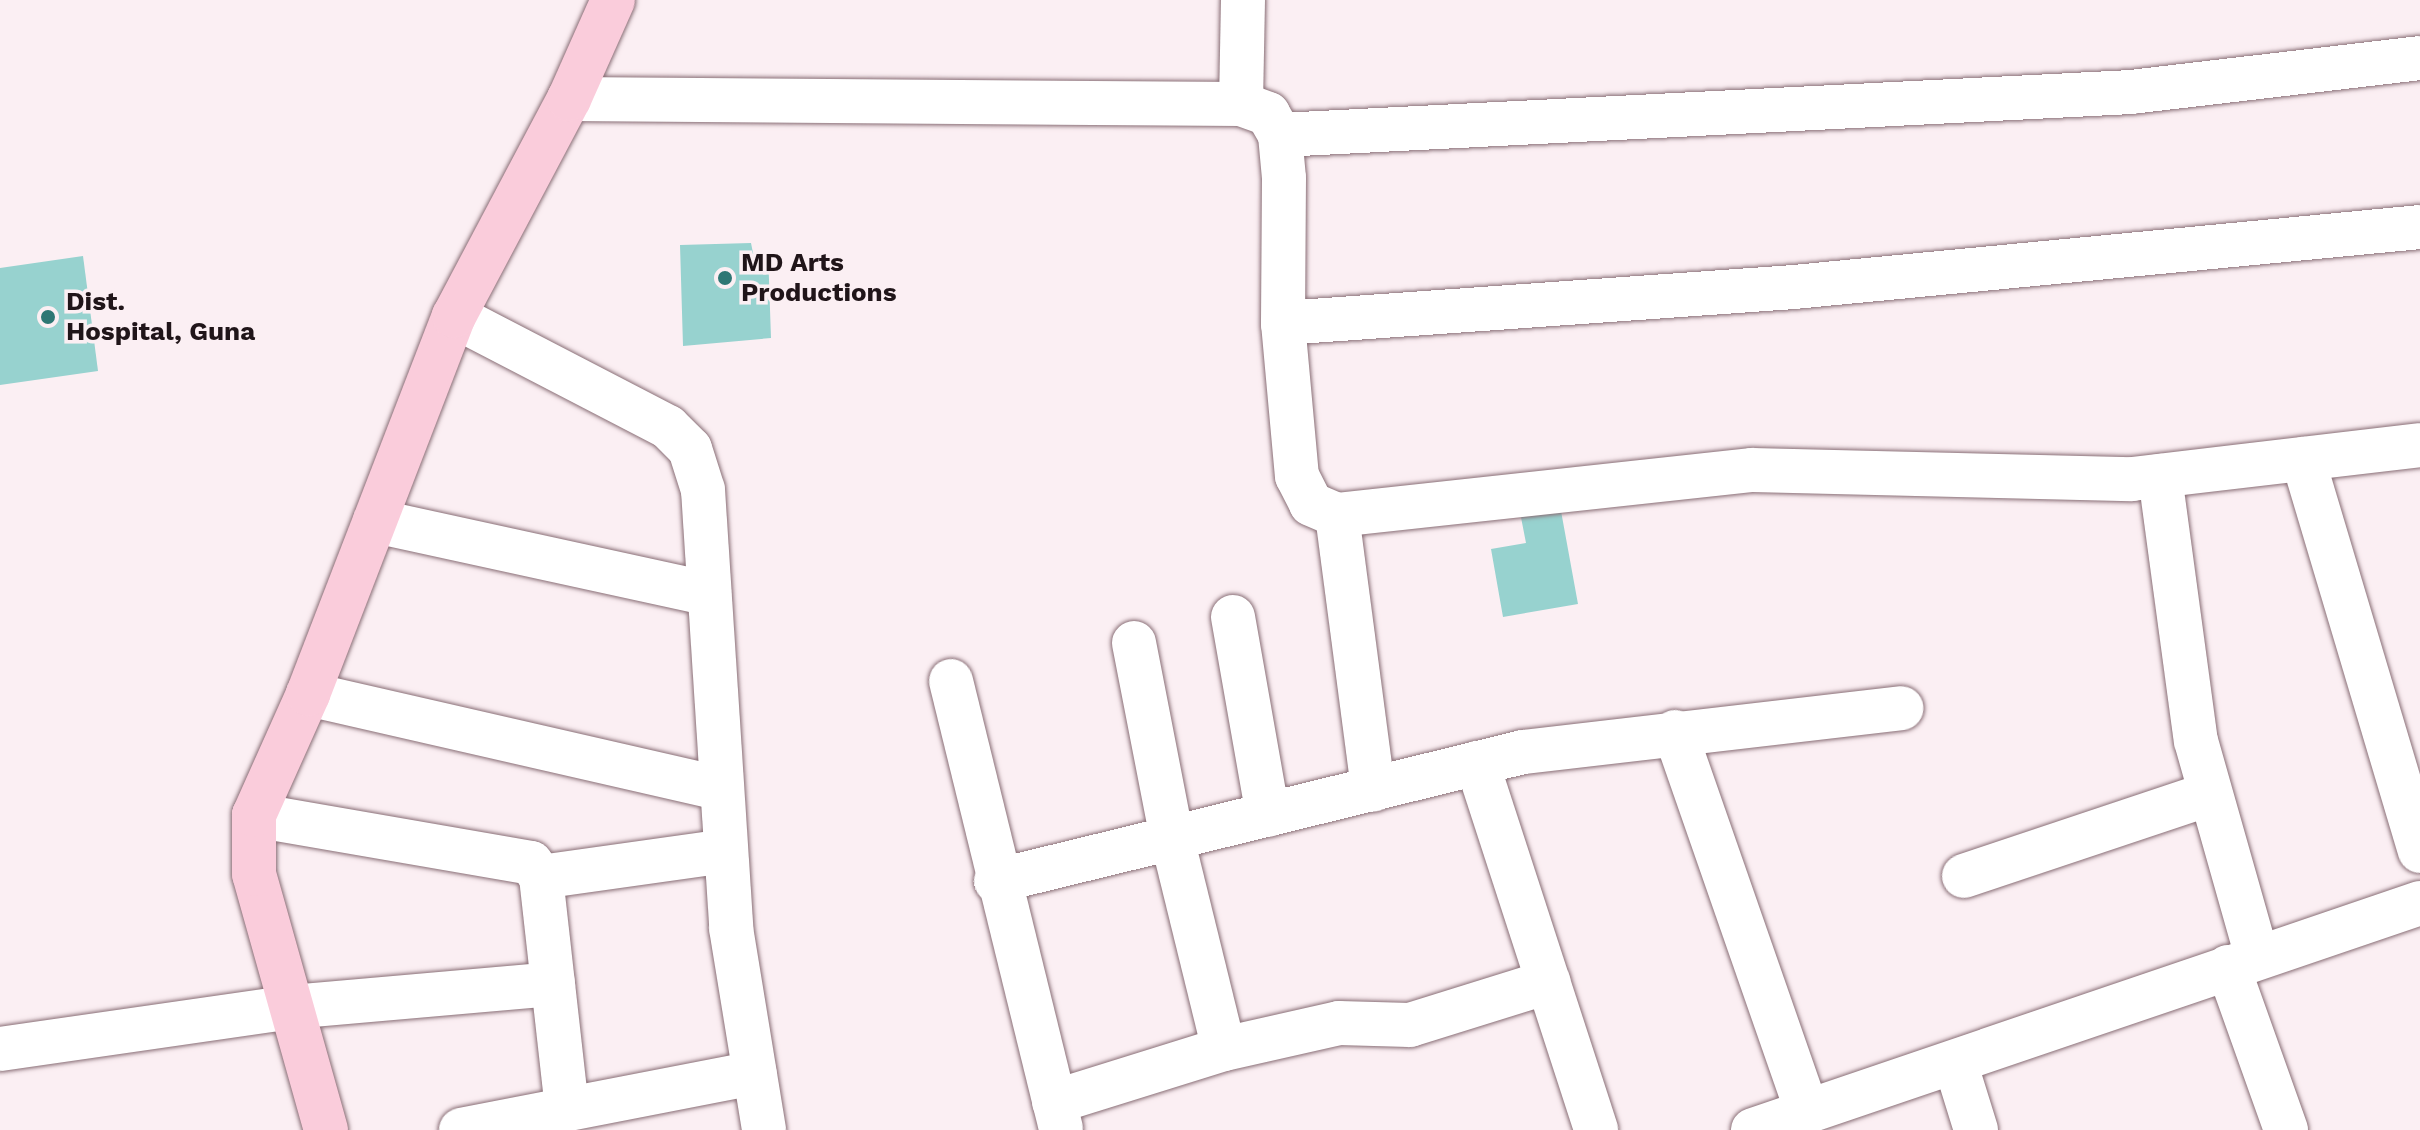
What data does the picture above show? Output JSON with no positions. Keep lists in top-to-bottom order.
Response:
{
  "places": ["MD Arts Productions", "Dist. Hospital, Guna"]
}
